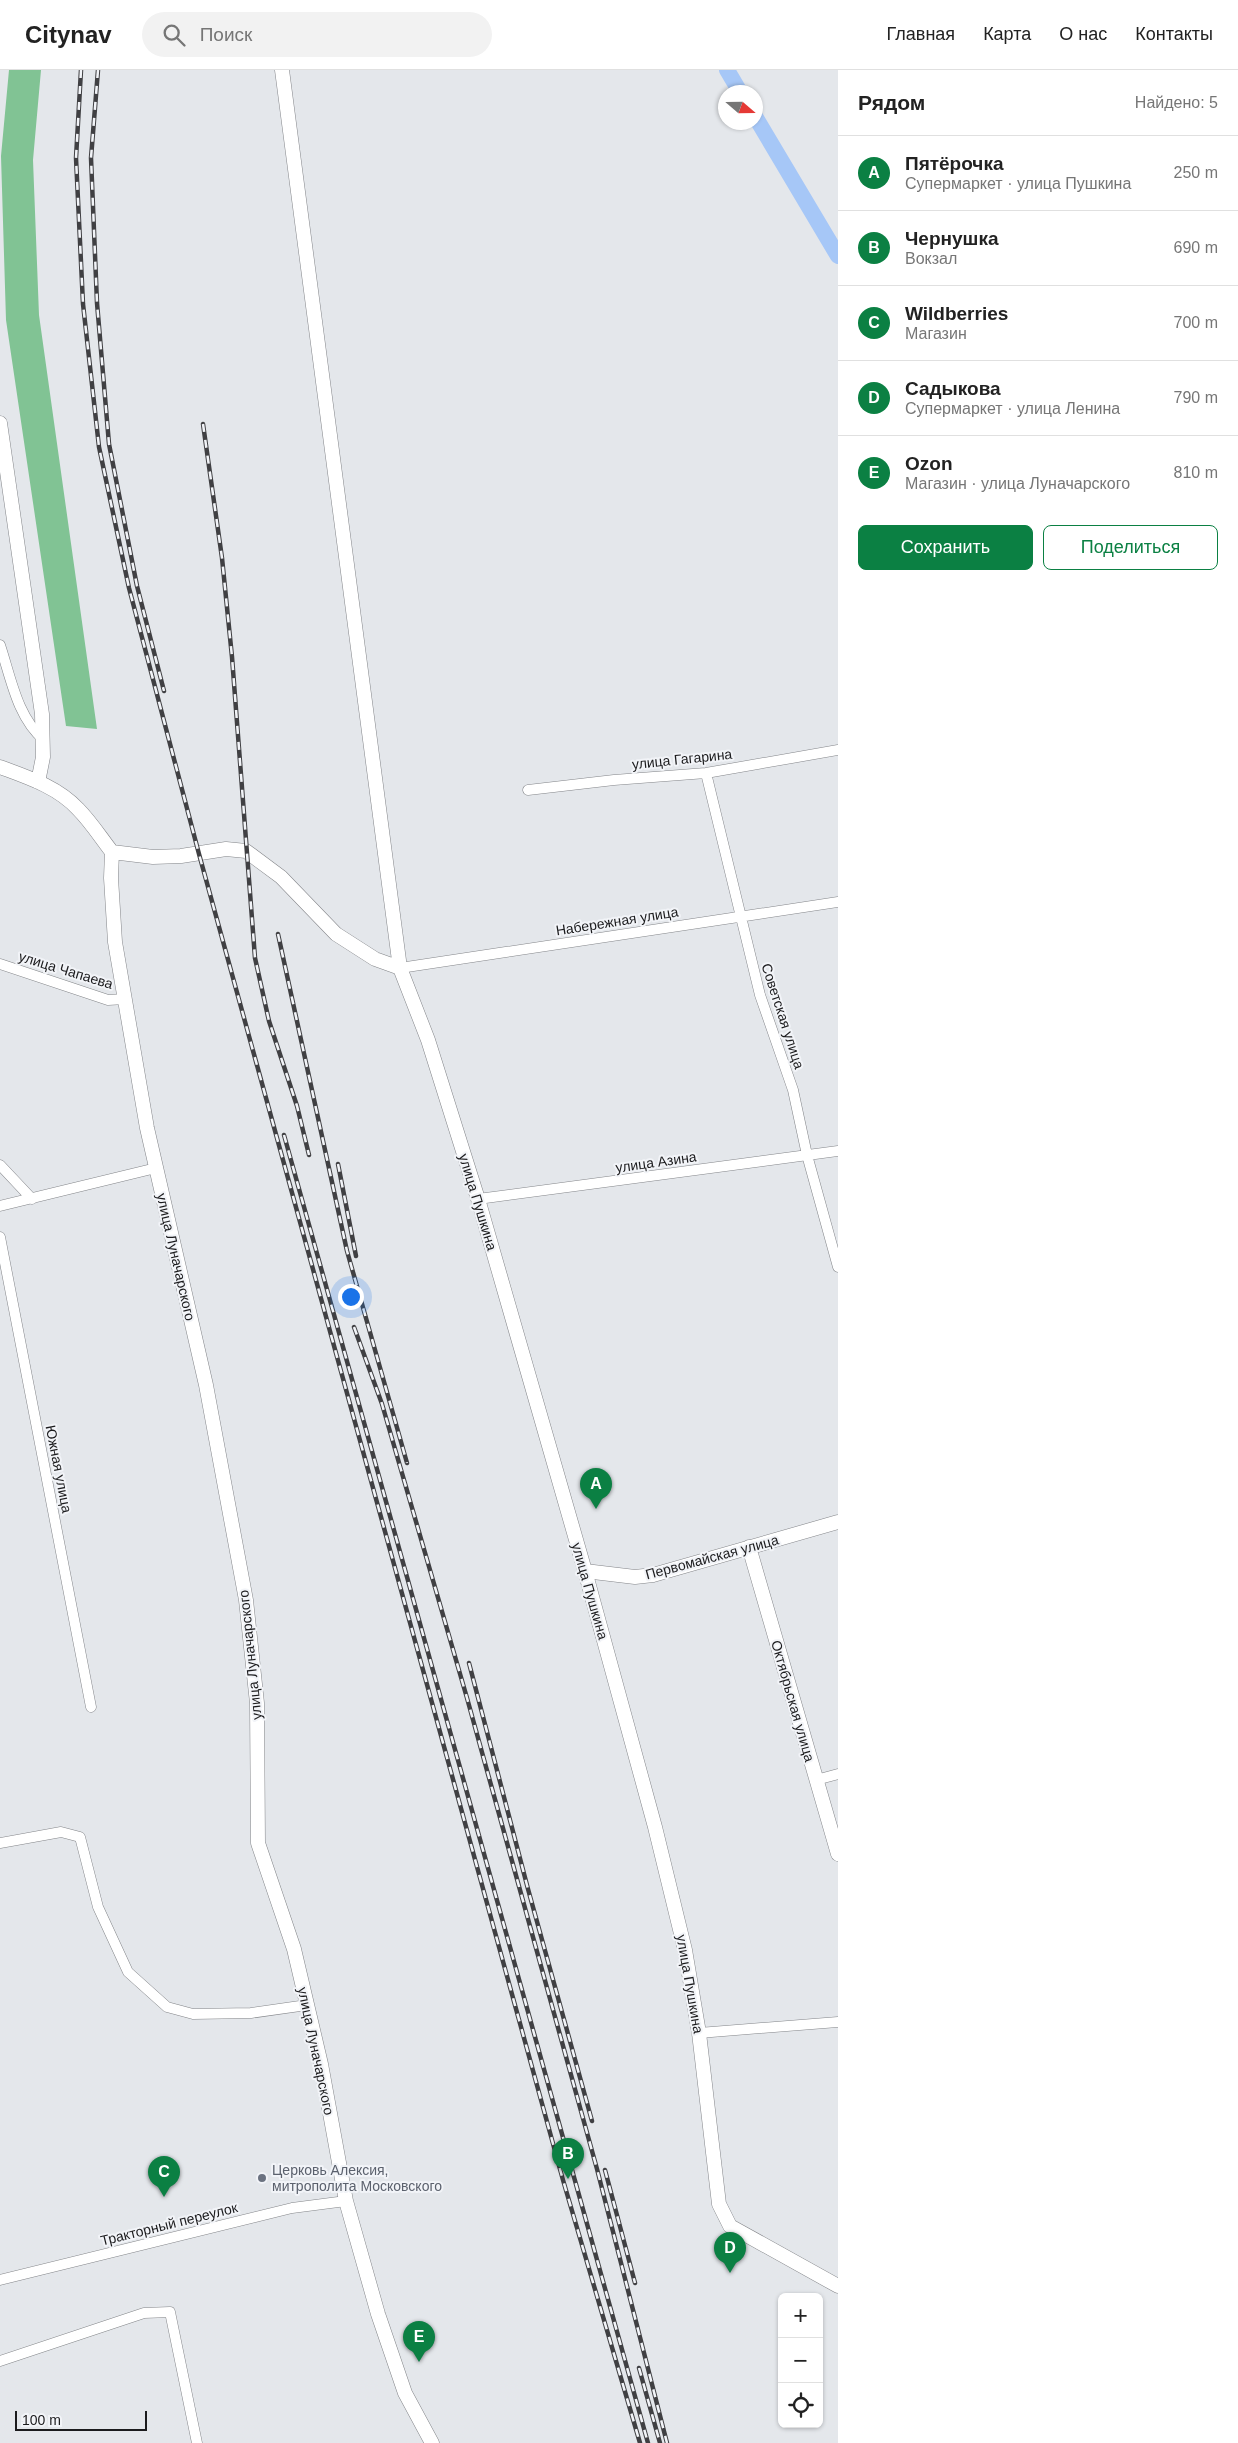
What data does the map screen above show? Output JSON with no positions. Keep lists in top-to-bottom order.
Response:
{
  "streets": {
    "street": [
      "улица Гагарина",
      "Набережная улица",
      "улица Чапаева",
      "Советская улица",
      "улица Азина",
      "улица Пушкина",
      "улица Луначарского",
      "Южная улица",
      "Первомайская улица",
      "Октябрьская улица",
      "Тракторный переулок"
    ]
  },
  "crossings": [
    ["улица Гагарина", "Советская улица"],
    ["Набережная улица", "Советская улица"],
    ["Набережная улица", "улица Пушкина"],
    ["улица Чапаева", "улица Луначарского"],
    ["Советская улица", "улица Азина"],
    ["улица Азина", "улица Пушкина"],
    ["улица Пушкина", "Первомайская улица"],
    ["улица Луначарского", "Тракторный переулок"],
    ["Первомайская улица", "Октябрьская улица"]
  ],
  "places": ["Церковь Алексия, митрополита Московского"],
  "scale_bar": "100 m",
  "north": "right",
  "page": {
    "header": "Citynav",
    "search": "Поиск",
    "nav": [
      "Главная",
      "Карта",
      "О нас",
      "Контакты"
    ],
    "heading": ["Рядом", "Найдено: 5"],
    "list": [
      {
        "mark": "A",
        "name": "Пятёрочка",
        "note": "Супермаркет · улица Пушкина",
        "value": "250 m"
      },
      {
        "mark": "B",
        "name": "Чернушка",
        "note": "Вокзал",
        "value": "690 m"
      },
      {
        "mark": "C",
        "name": "Wildberries",
        "note": "Магазин",
        "value": "700 m"
      },
      {
        "mark": "D",
        "name": "Садыкова",
        "note": "Супермаркет · улица Ленина",
        "value": "790 m"
      },
      {
        "mark": "E",
        "name": "Ozon",
        "note": "Магазин · улица Луначарского",
        "value": "810 m"
      }
    ],
    "buttons": ["Сохранить", "Поделиться"],
    "pins": [
      "A",
      "B",
      "C",
      "D",
      "E"
    ],
    "map_buttons": ["+", "−"],
    "scale": "100 m"
  }
}
